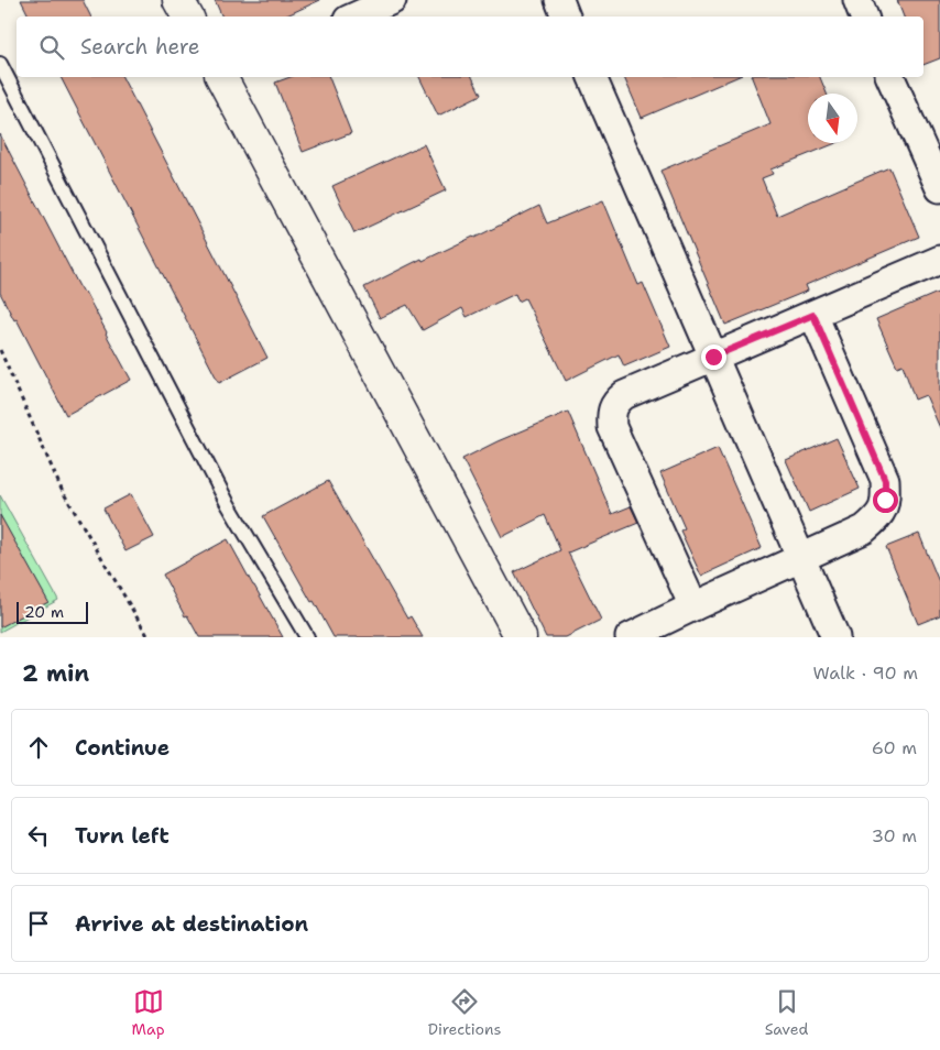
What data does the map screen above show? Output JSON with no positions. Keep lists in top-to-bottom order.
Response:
{
  "scale_bar": "20 m",
  "north": "bottom",
  "page": {
    "search": "Search here",
    "scale": "20 m",
    "heading": ["2 min", "Walk · 90 m"],
    "list": [
      ["Continue", "60 m"],
      ["Turn left", "30 m"],
      "Arrive at destination"
    ],
    "nav": ["Map", "Directions", "Saved"]
  }
}
